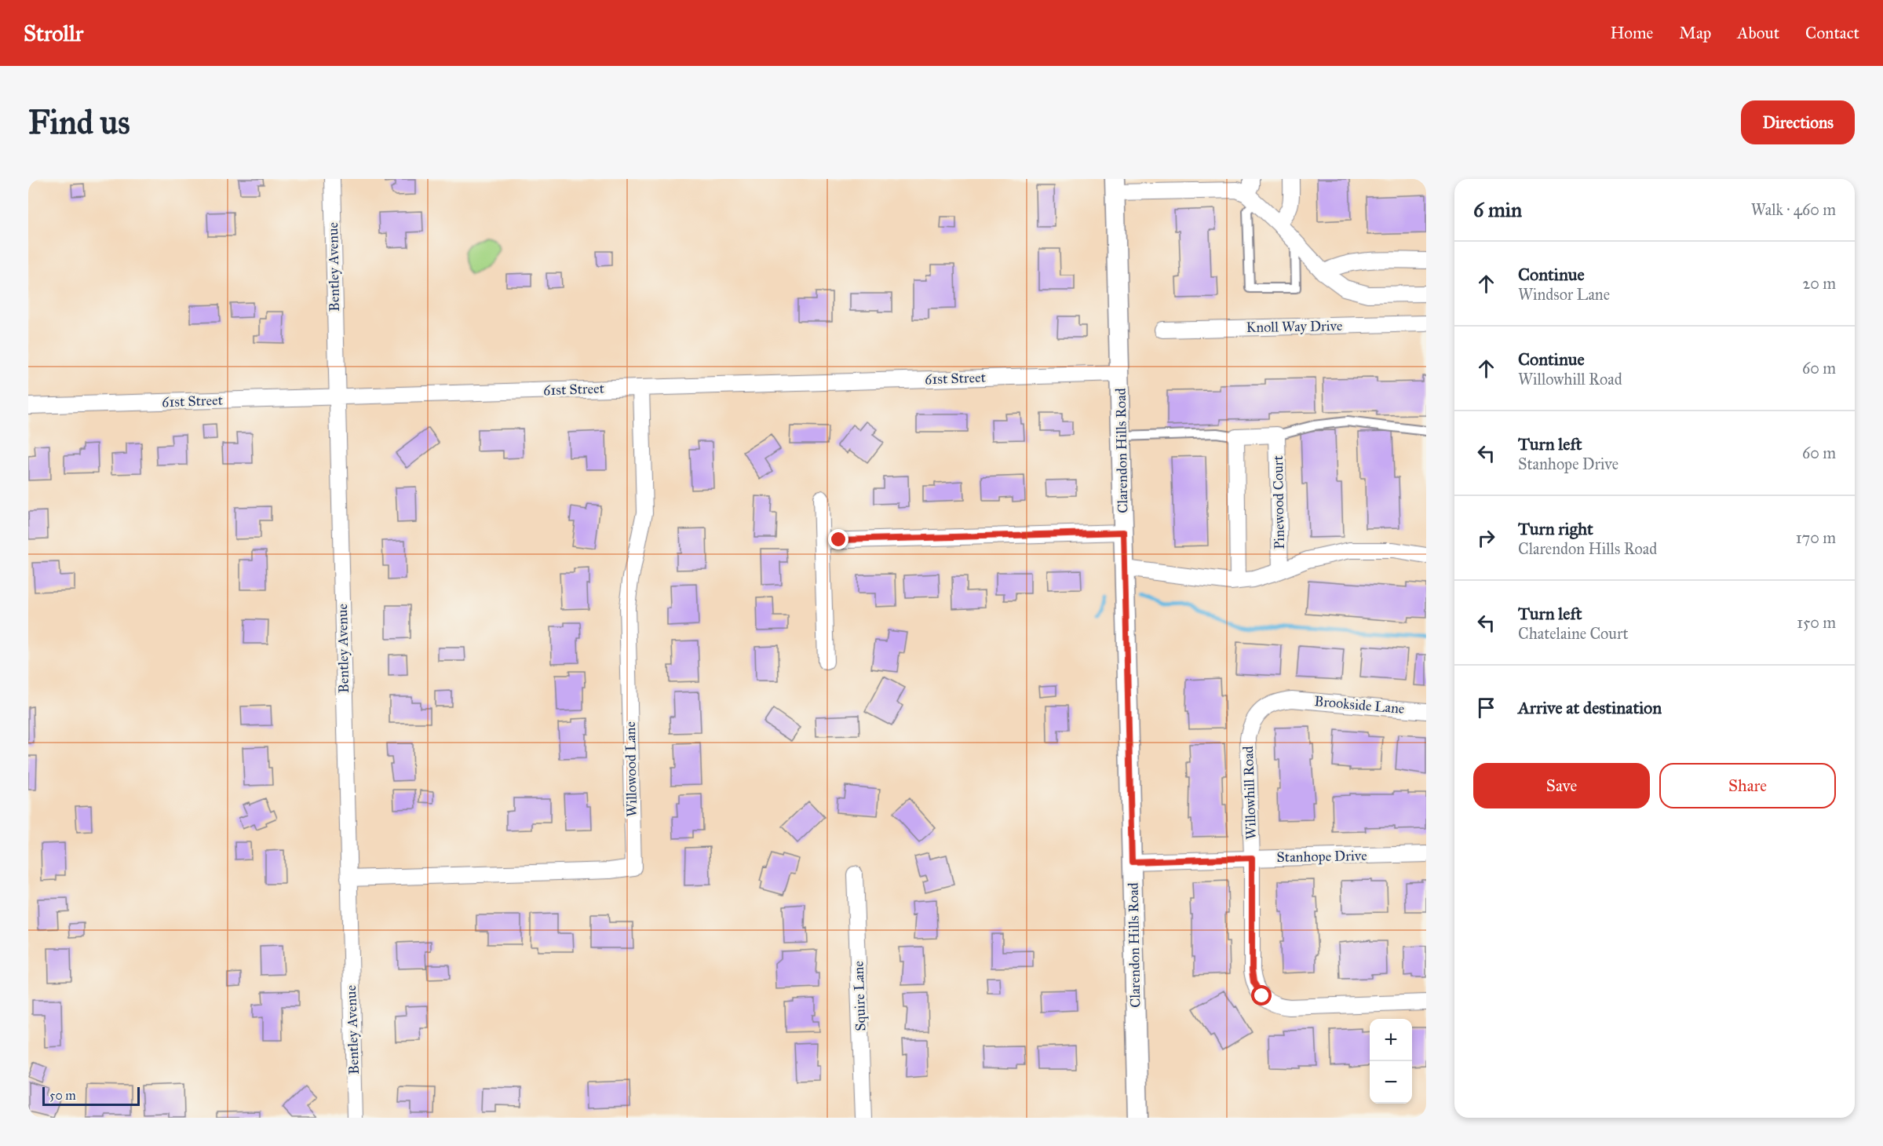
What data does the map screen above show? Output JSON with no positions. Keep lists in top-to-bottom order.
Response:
{
  "streets": {
    "street": [
      "Bentley Avenue",
      "Knoll Way Drive",
      "61st Street",
      "Clarendon Hills Road",
      "Pinewood Court",
      "Brookside Lane",
      "Willowood Lane",
      "Willowhill Road",
      "Stanhope Drive",
      "Squire Lane"
    ]
  },
  "crossings": [
    ["Bentley Avenue", "61st Street"],
    ["Bentley Avenue", "Willowood Lane"],
    ["61st Street", "Clarendon Hills Road"],
    ["61st Street", "Willowood Lane"],
    ["Clarendon Hills Road", "Stanhope Drive"],
    ["Brookside Lane", "Willowhill Road"],
    ["Willowhill Road", "Stanhope Drive"]
  ],
  "scale_bar": "50 m",
  "page": {
    "header": "Strollr",
    "nav": [
      "Home",
      "Map",
      "About",
      "Contact"
    ],
    "buttons": [
      "Directions",
      ["Save", "Share"]
    ],
    "title": "Find us",
    "heading": ["6 min", "Walk · 460 m"],
    "list": [
      ["Continue", "Windsor Lane", "20 m"],
      ["Continue", "Willowhill Road", "60 m"],
      ["Turn left", "Stanhope Drive", "60 m"],
      ["Turn right", "Clarendon Hills Road", "170 m"],
      ["Turn left", "Chatelaine Court", "150 m"],
      "Arrive at destination"
    ],
    "map_buttons": ["+", "−"],
    "scale": "50 m"
  }
}
